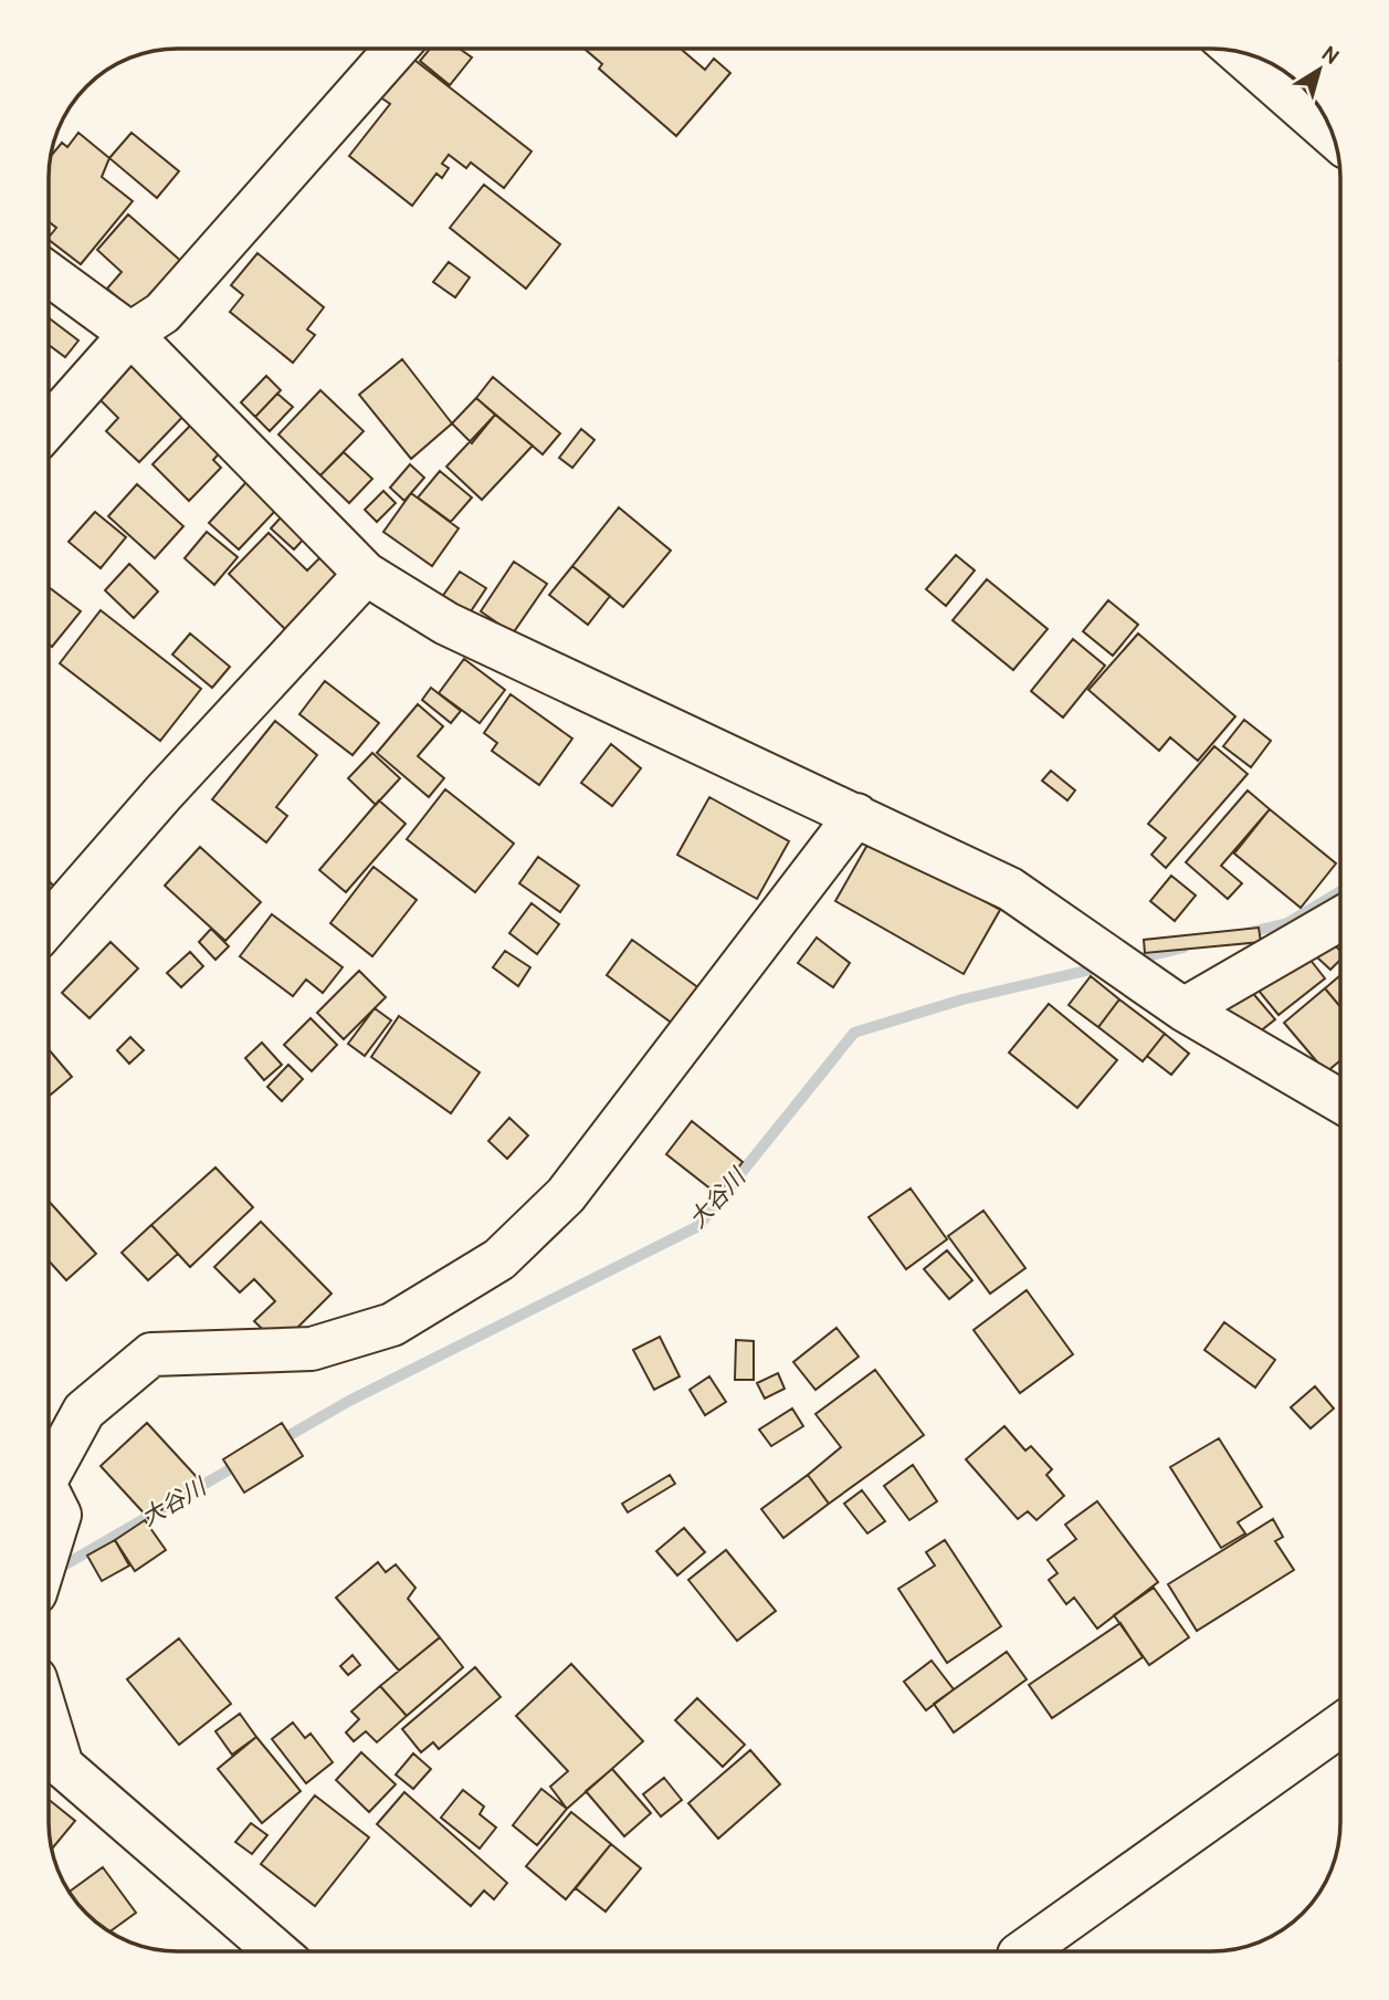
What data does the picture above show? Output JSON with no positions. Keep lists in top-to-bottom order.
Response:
{
  "water": ["大谷川"],
  "north": "top right"
}
